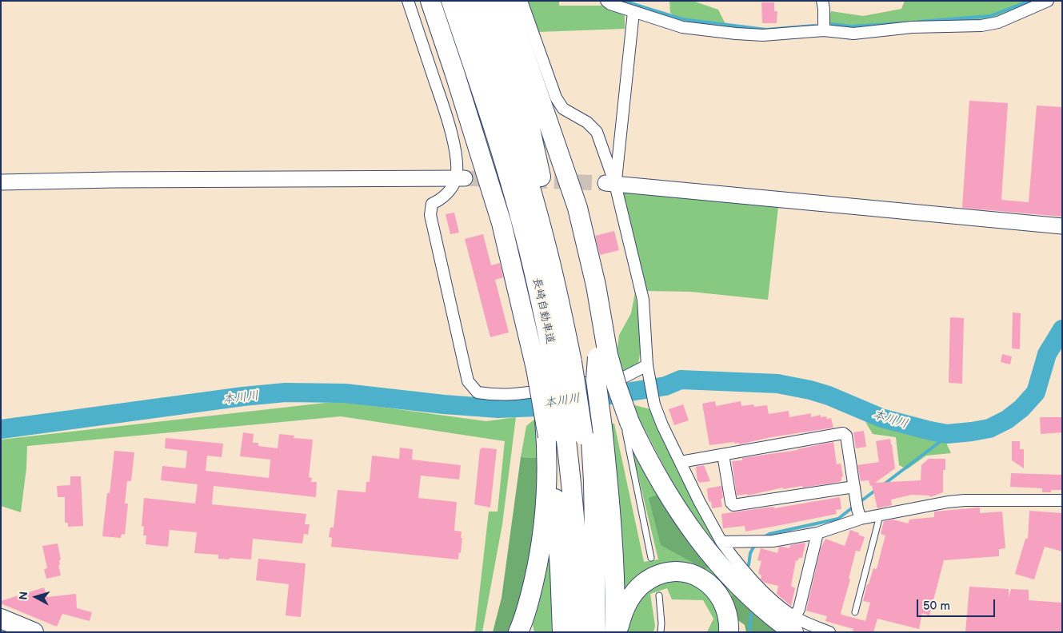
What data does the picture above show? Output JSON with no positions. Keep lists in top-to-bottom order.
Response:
{
  "streets": {
    "highway": ["長崎自動車道"]
  },
  "water": ["本川川"],
  "scale_bar": "50 m",
  "north": "left"
}
